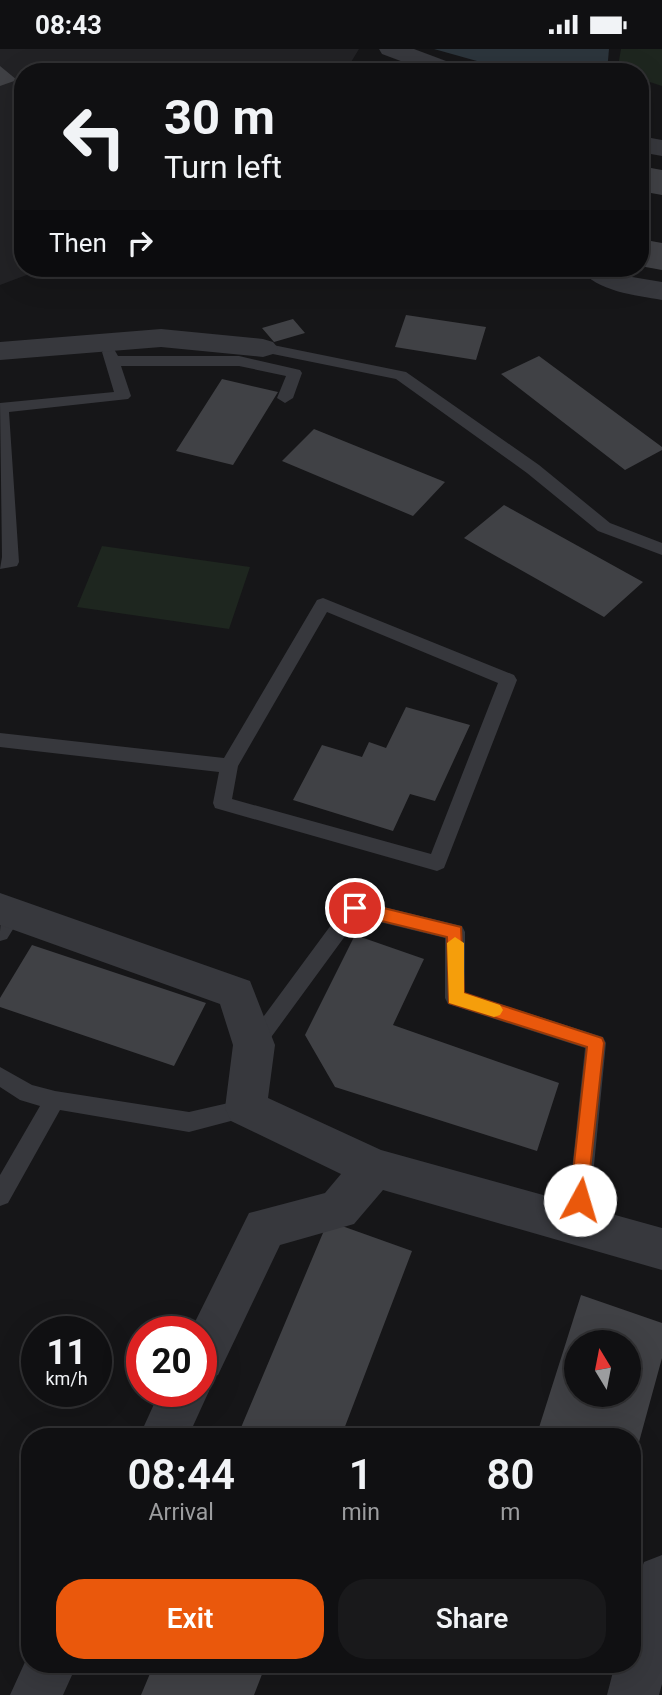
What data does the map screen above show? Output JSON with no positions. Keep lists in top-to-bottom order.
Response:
{
  "north": "top",
  "page": {
    "status": "08:43",
    "turn": ["30 m", "Turn left"],
    "then": "Then",
    "speed": "11 km/h",
    "limit": "20",
    "eta": [
      "08:44",
      "Arrival",
      "1",
      "min",
      "80",
      "m"
    ],
    "buttons": ["Exit", "Share"]
  }
}
